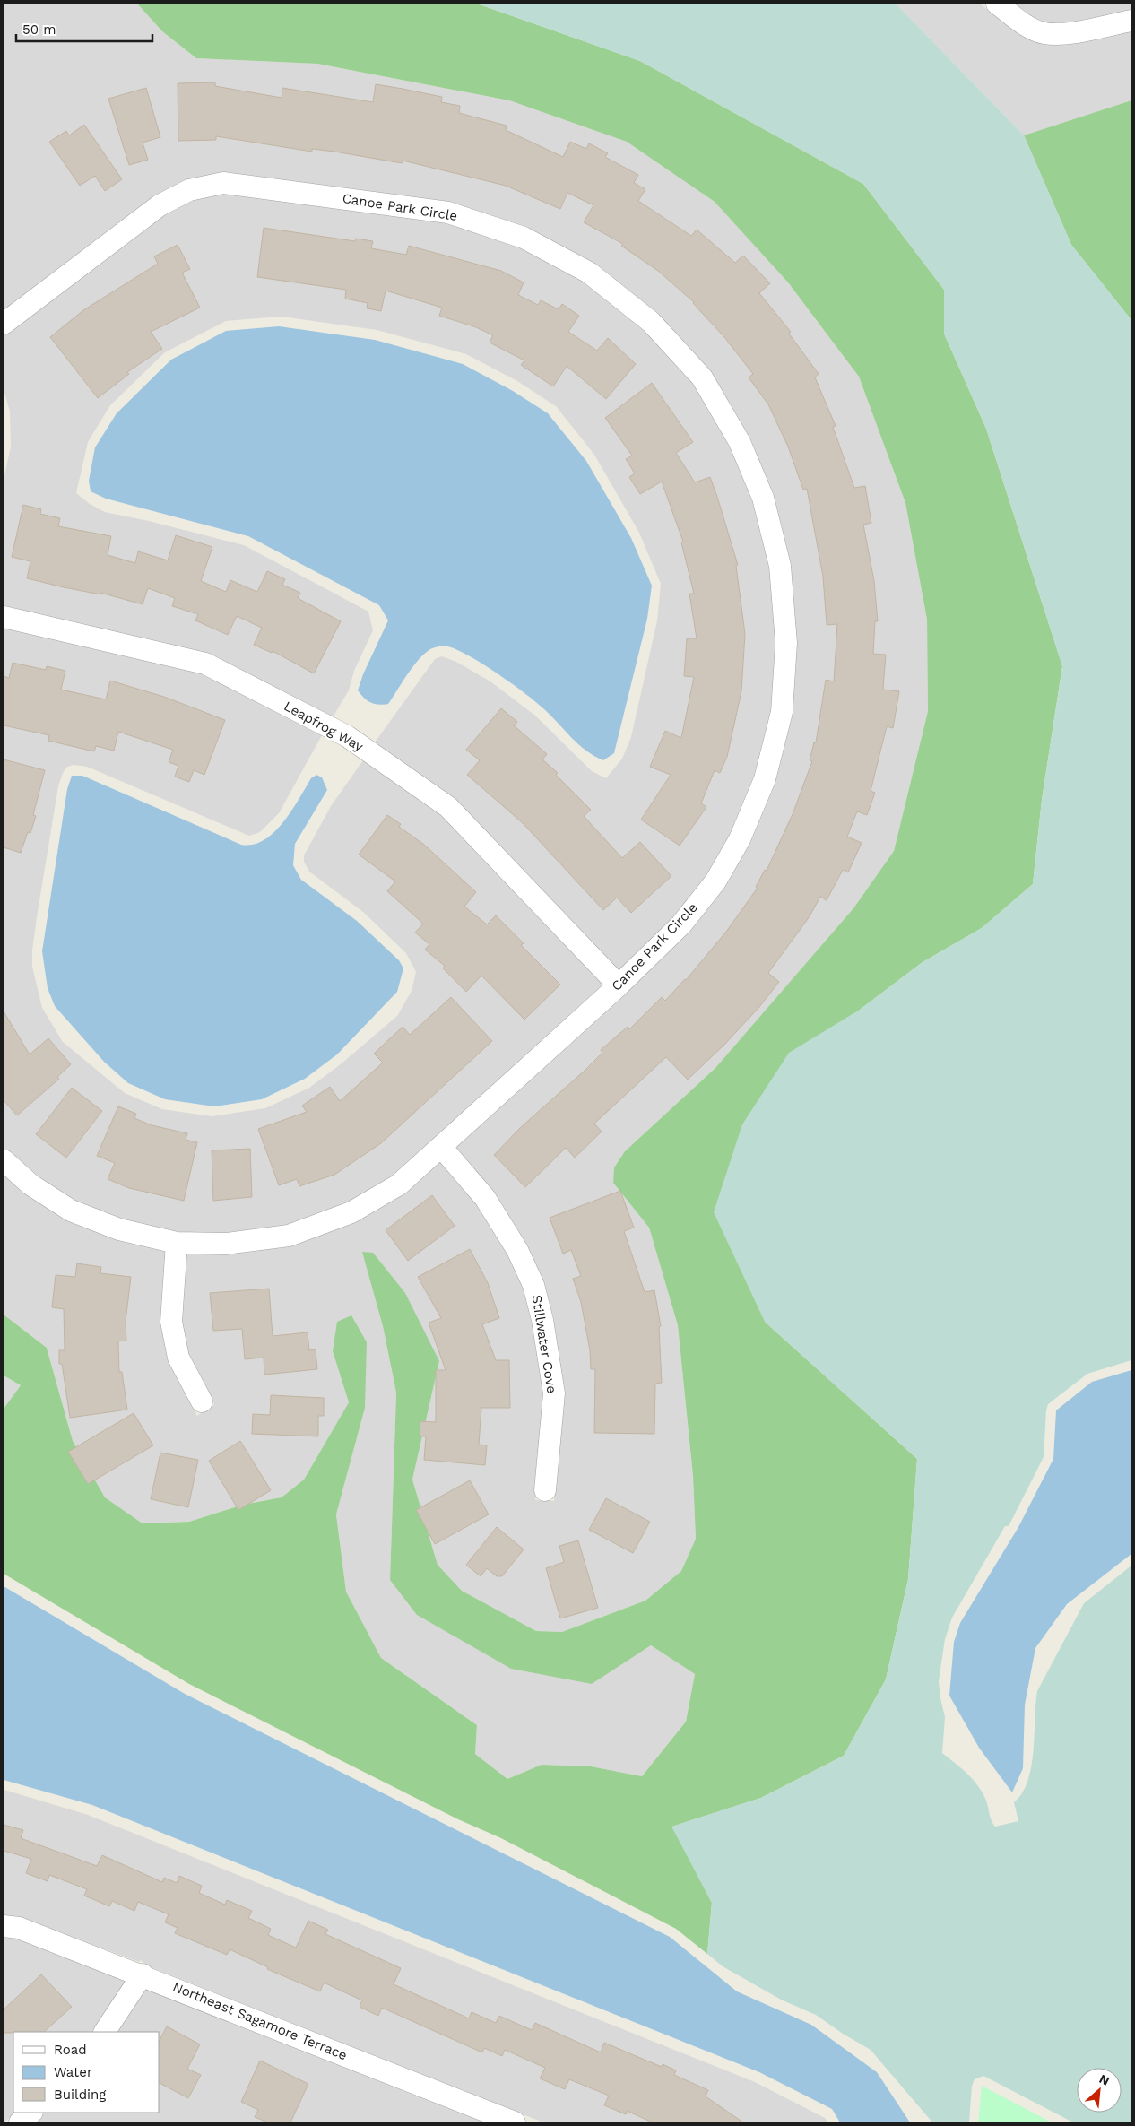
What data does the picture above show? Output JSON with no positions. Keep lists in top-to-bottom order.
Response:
{
  "streets": {
    "street": [
      "Canoe Park Circle",
      "Leapfrog Way",
      "Stillwater Cove",
      "Northeast Sagamore Terrace"
    ]
  },
  "crossings": [
    ["Canoe Park Circle", "Leapfrog Way"],
    ["Canoe Park Circle", "Stillwater Cove"]
  ],
  "legend": ["Road", "Water", "Building"],
  "scale_bar": "50 m",
  "north": "top right"
}
